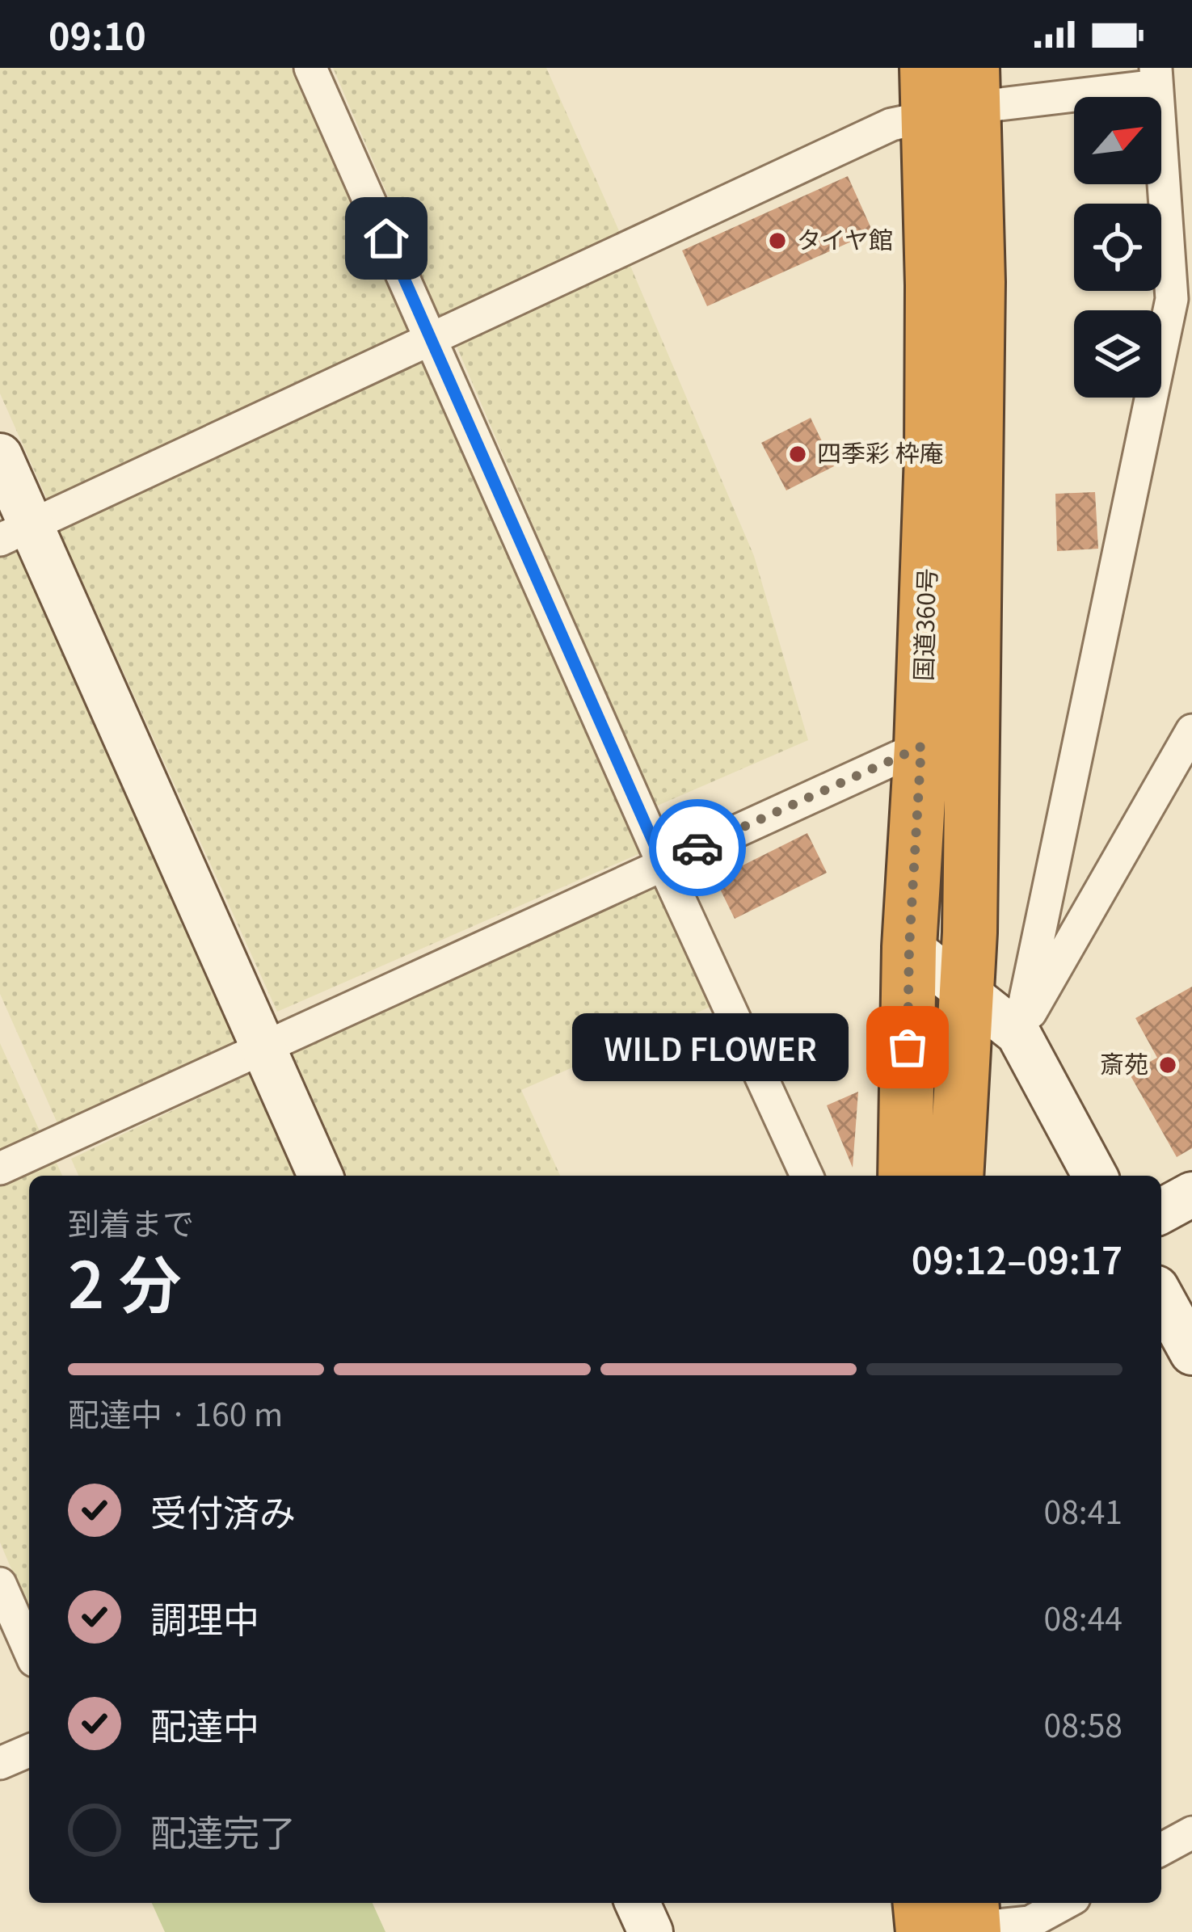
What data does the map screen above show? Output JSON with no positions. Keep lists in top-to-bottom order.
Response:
{
  "streets": {
    "highway": ["国道360号"]
  },
  "places": [
    "タイヤ館",
    "四季彩 枠庵",
    "WILD FLOWER",
    "斎苑"
  ],
  "north": "top right",
  "page": {
    "status": "09:10",
    "bubble": "WILD FLOWER",
    "heading": ["2 分", "到着まで", "09:12–09:17"],
    "bar": "配達中 · 160 m",
    "list": [
      ["受付済み", "08:41"],
      ["調理中", "08:44"],
      ["配達中", "08:58"],
      "配達完了"
    ]
  }
}
